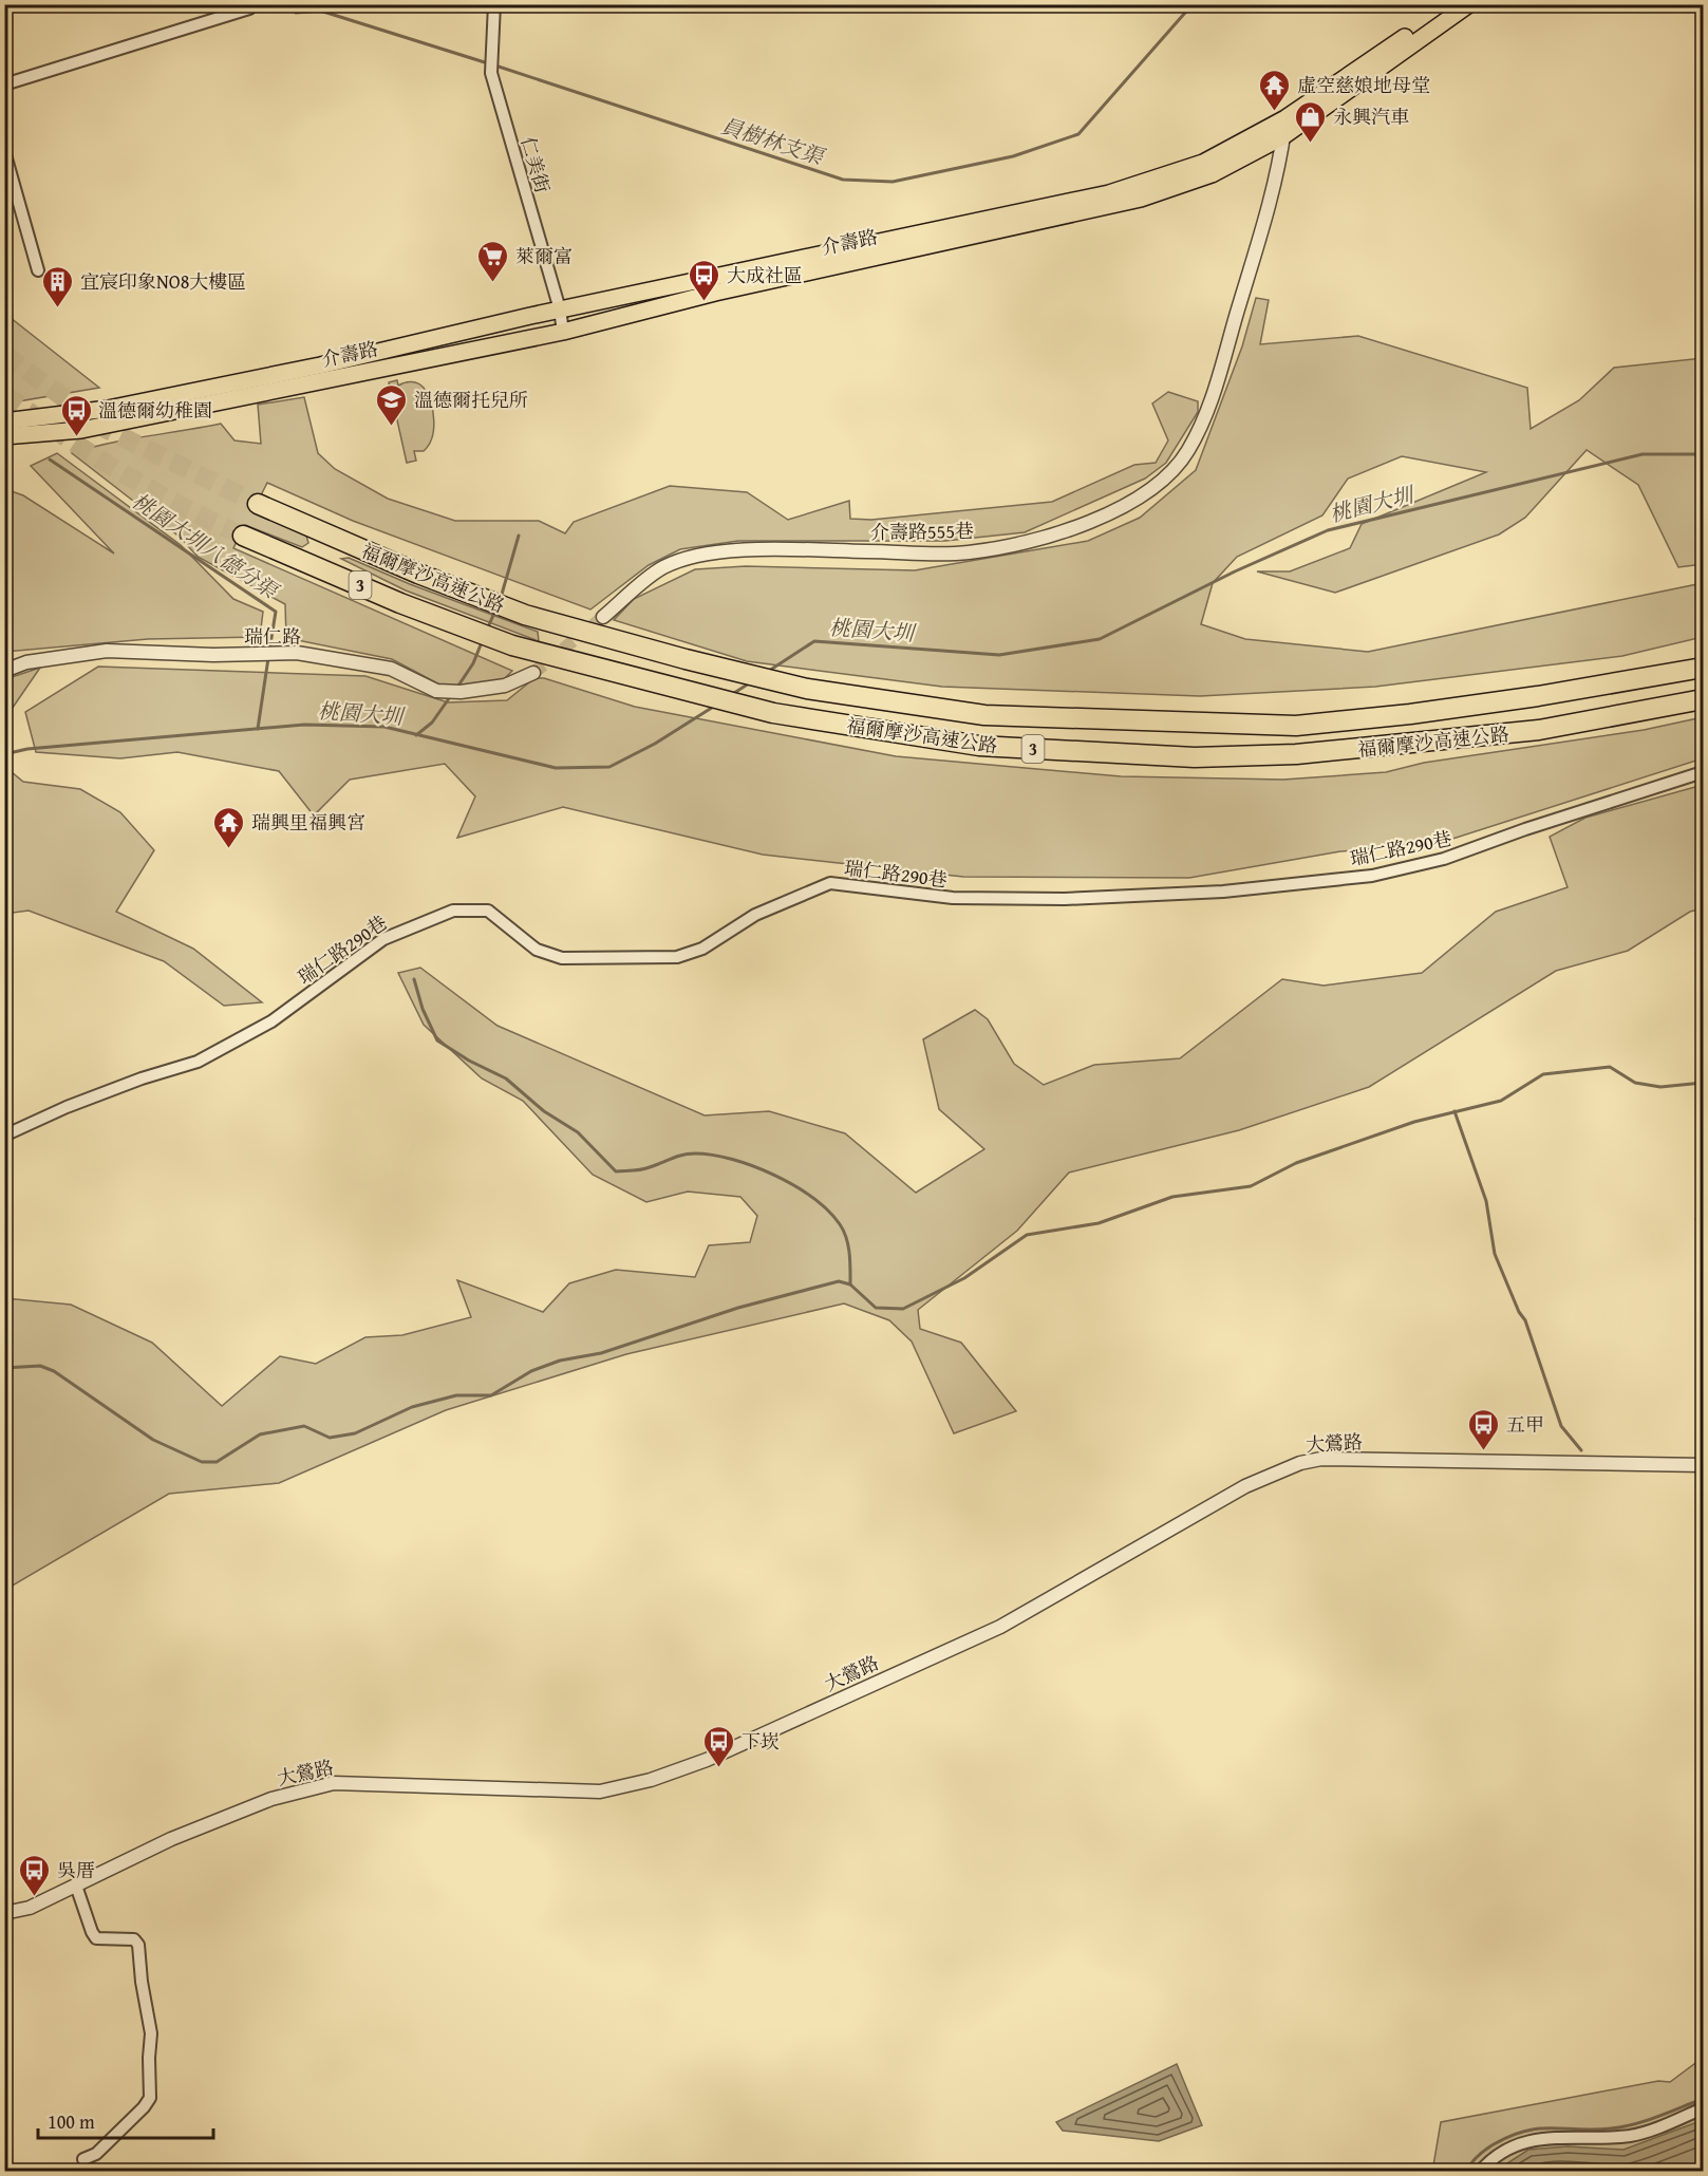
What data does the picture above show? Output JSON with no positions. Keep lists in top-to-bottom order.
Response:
{
  "streets": {
    "highway": ["福爾摩沙高速公路", "3"],
    "main road": ["介壽路"],
    "street": [
      "仁美街",
      "介壽路555巷",
      "瑞仁路",
      "瑞仁路290巷",
      "大鶯路"
    ]
  },
  "crossings": [
    ["仁美街", "介壽路"],
    ["介壽路", "介壽路555巷"]
  ],
  "water": ["員樹林支渠", "桃園大圳", "桃園大圳八德分渠"],
  "places": {
    "temple": ["虛空慈娘地母堂", "瑞興里福興宮"],
    "shop": ["永興汽車"],
    "supermarket": ["萊爾富"],
    "bus stop": [
      "大成社區",
      "溫德爾幼稚園",
      "五甲",
      "下崁",
      "吳厝"
    ],
    "building": ["宜宸印象NO8大樓區"],
    "school or university": ["溫德爾托兒所"]
  },
  "scale_bar": "100 m"
}
